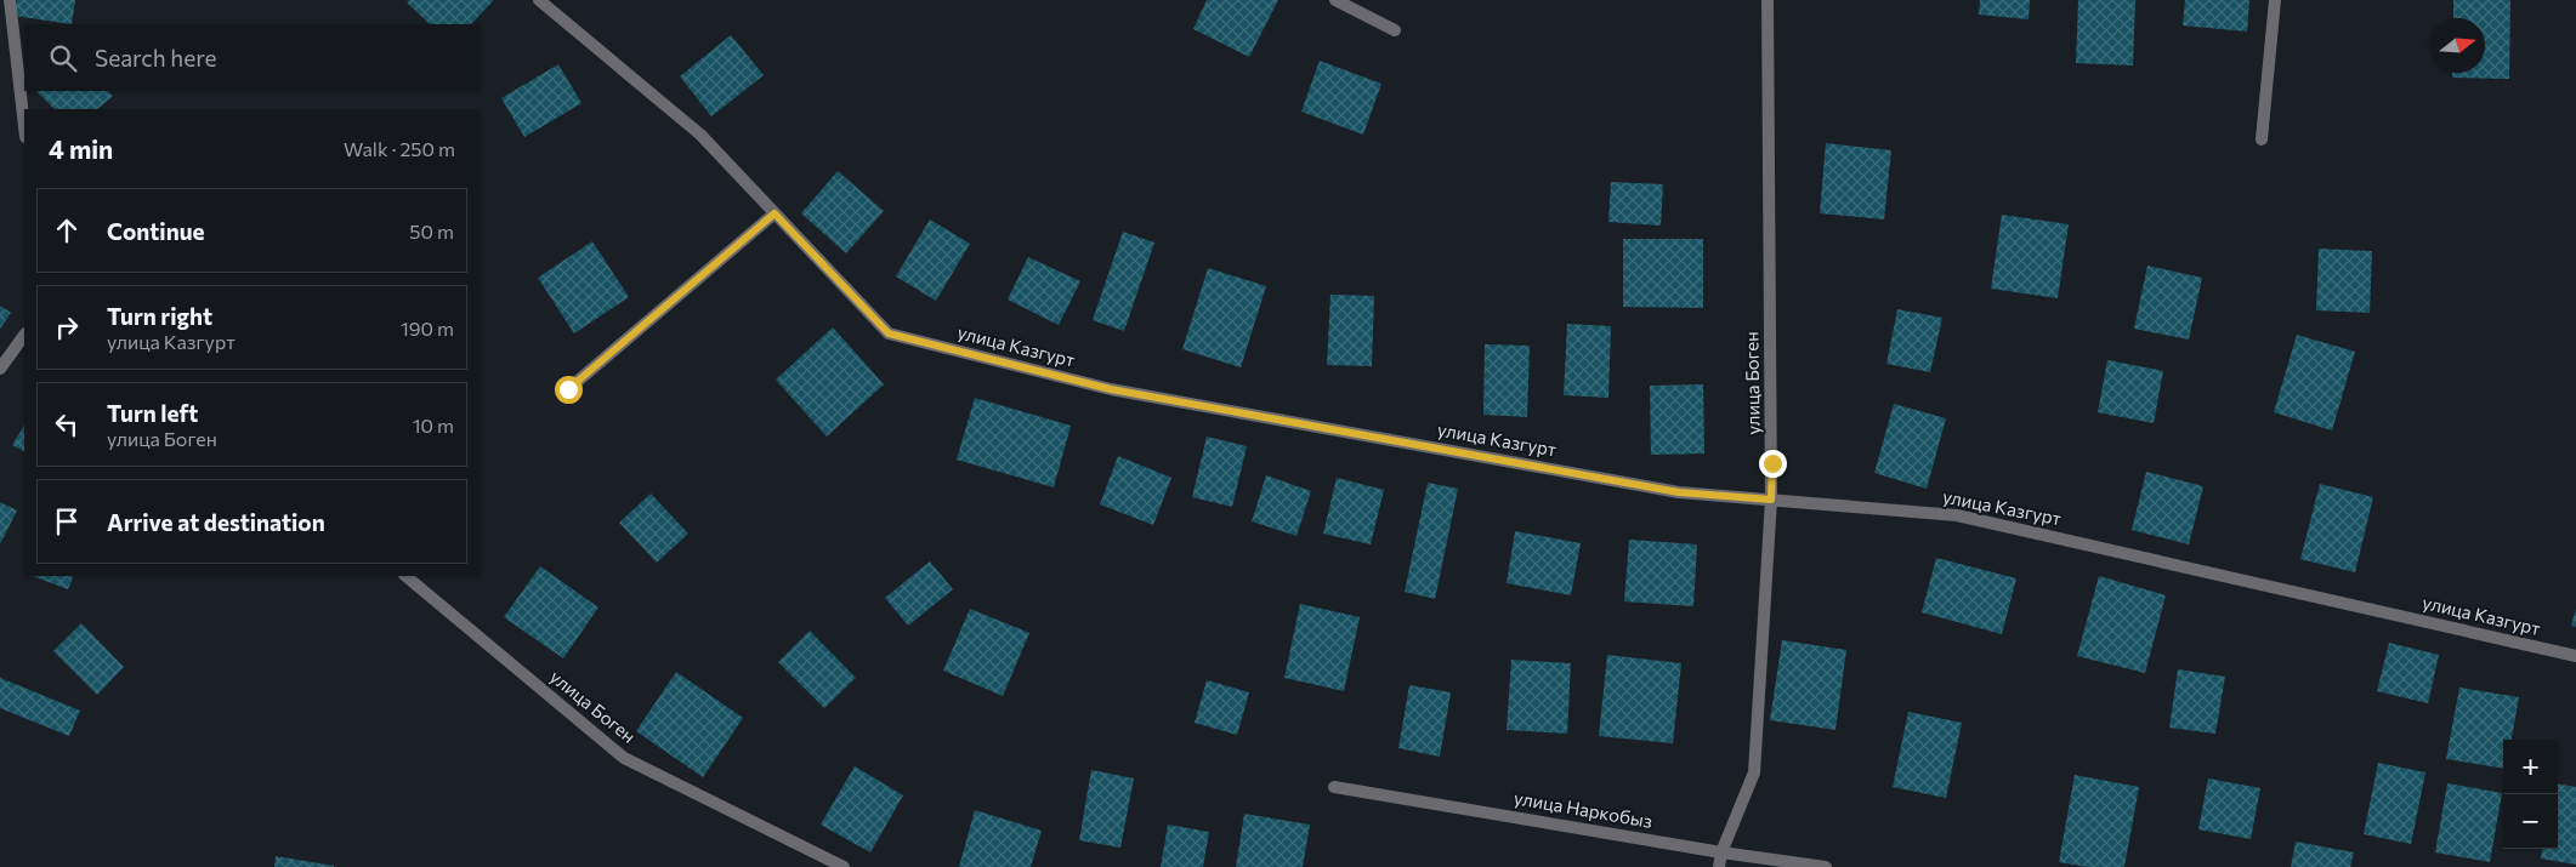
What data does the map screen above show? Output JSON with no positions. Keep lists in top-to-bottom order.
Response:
{
  "streets": {
    "street": ["улица Казгурт", "улица Боген", "улица Наркобыз"]
  },
  "crossings": [
    ["улица Казгурт", "улица Боген"],
    ["улица Боген", "улица Наркобыз"]
  ],
  "north": "right",
  "page": {
    "search": "Search here",
    "heading": ["4 min", "Walk · 250 m"],
    "list": [
      ["Continue", "50 m"],
      ["Turn right", "улица Казгурт", "190 m"],
      ["Turn left", "улица Боген", "10 m"],
      "Arrive at destination"
    ],
    "map_buttons": ["+", "−"]
  }
}
